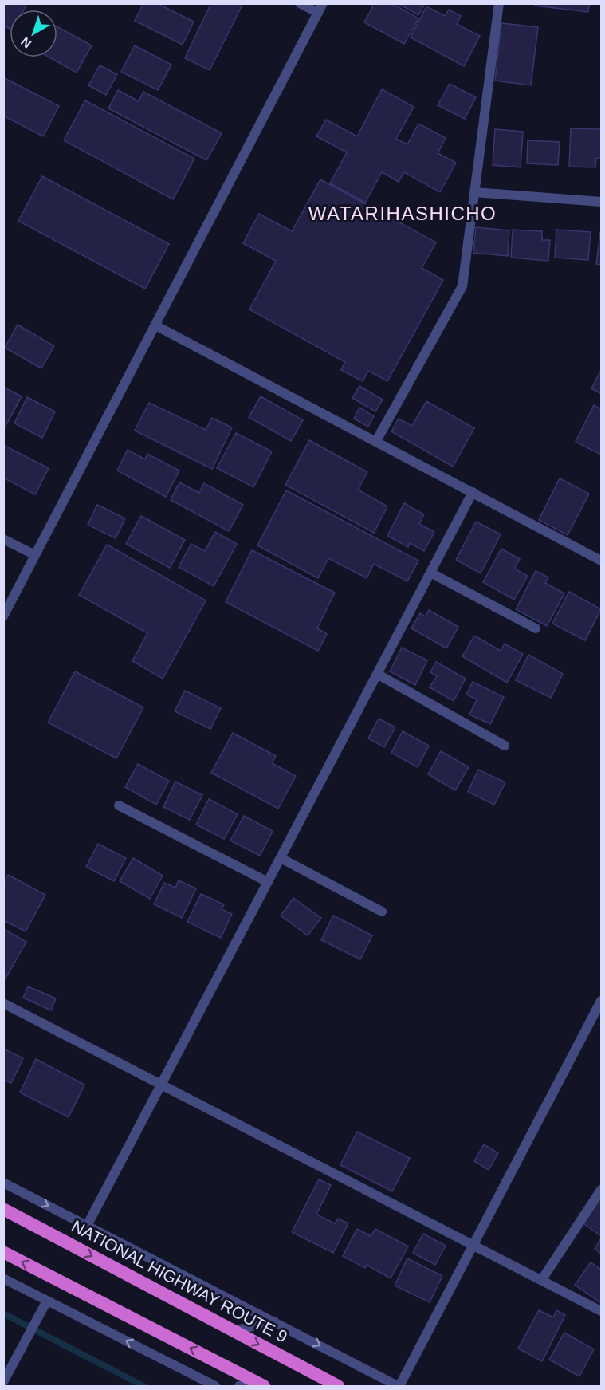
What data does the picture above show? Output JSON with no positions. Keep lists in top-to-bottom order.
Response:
{
  "streets": {
    "highway": ["NATIONAL HIGHWAY ROUTE 9"]
  },
  "districts": ["WATARIHASHICHO"],
  "north": "bottom left"
}
